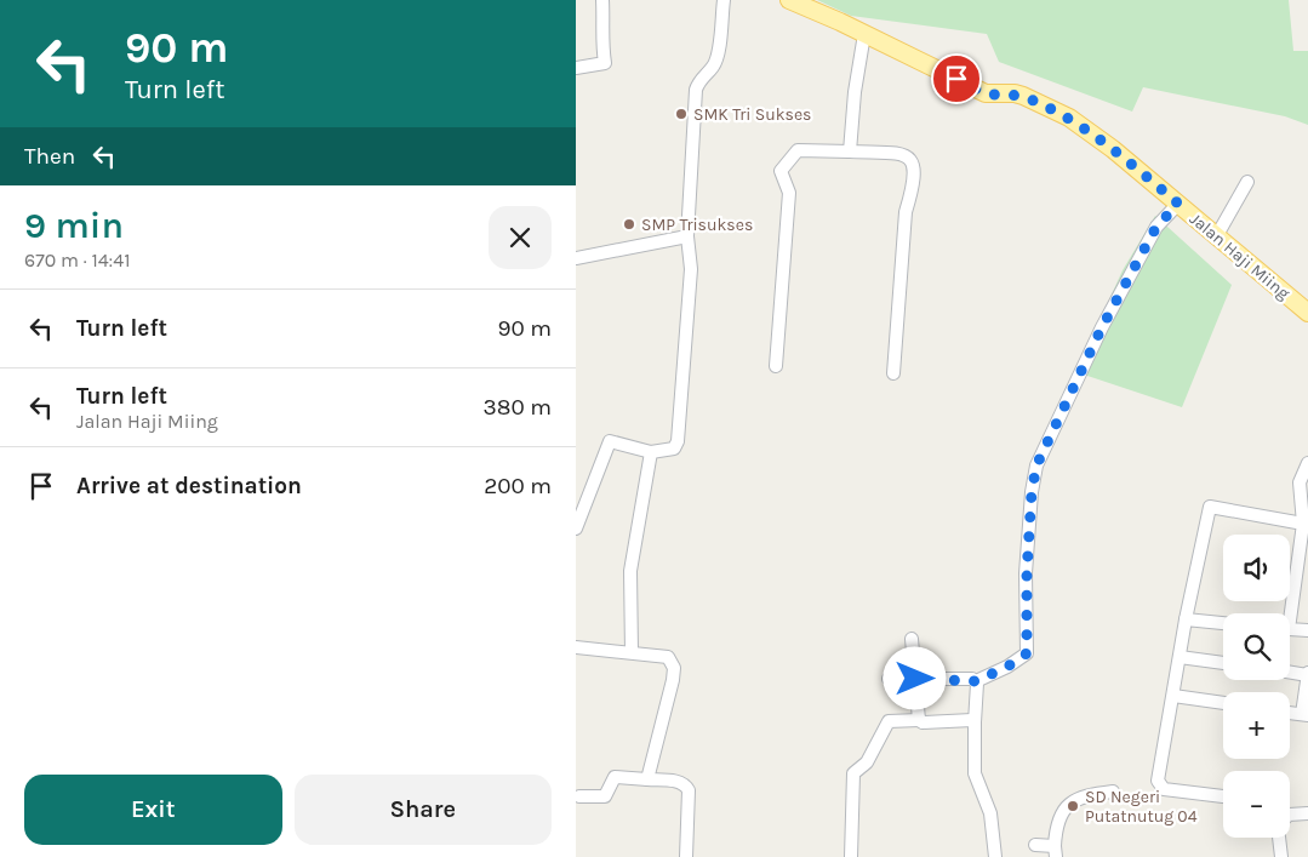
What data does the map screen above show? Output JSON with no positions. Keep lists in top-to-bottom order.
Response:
{
  "streets": {
    "main road": ["Jalan Haji Miing"]
  },
  "places": ["SMK Tri Sukses", "SMP Trisukses", "SD Negeri Putatnutug 04"],
  "page": {
    "turn": ["90 m", "Turn left"],
    "then": "Then",
    "heading": ["9 min", "670 m · 14:41"],
    "list": [
      {
        "name": "Turn left",
        "value": "90 m"
      },
      {
        "name": "Turn left",
        "note": "Jalan Haji Miing",
        "value": "380 m"
      },
      {
        "name": "Arrive at destination",
        "value": "200 m"
      }
    ],
    "map_buttons": ["+", "−"],
    "buttons": ["Exit", "Share"]
  }
}
